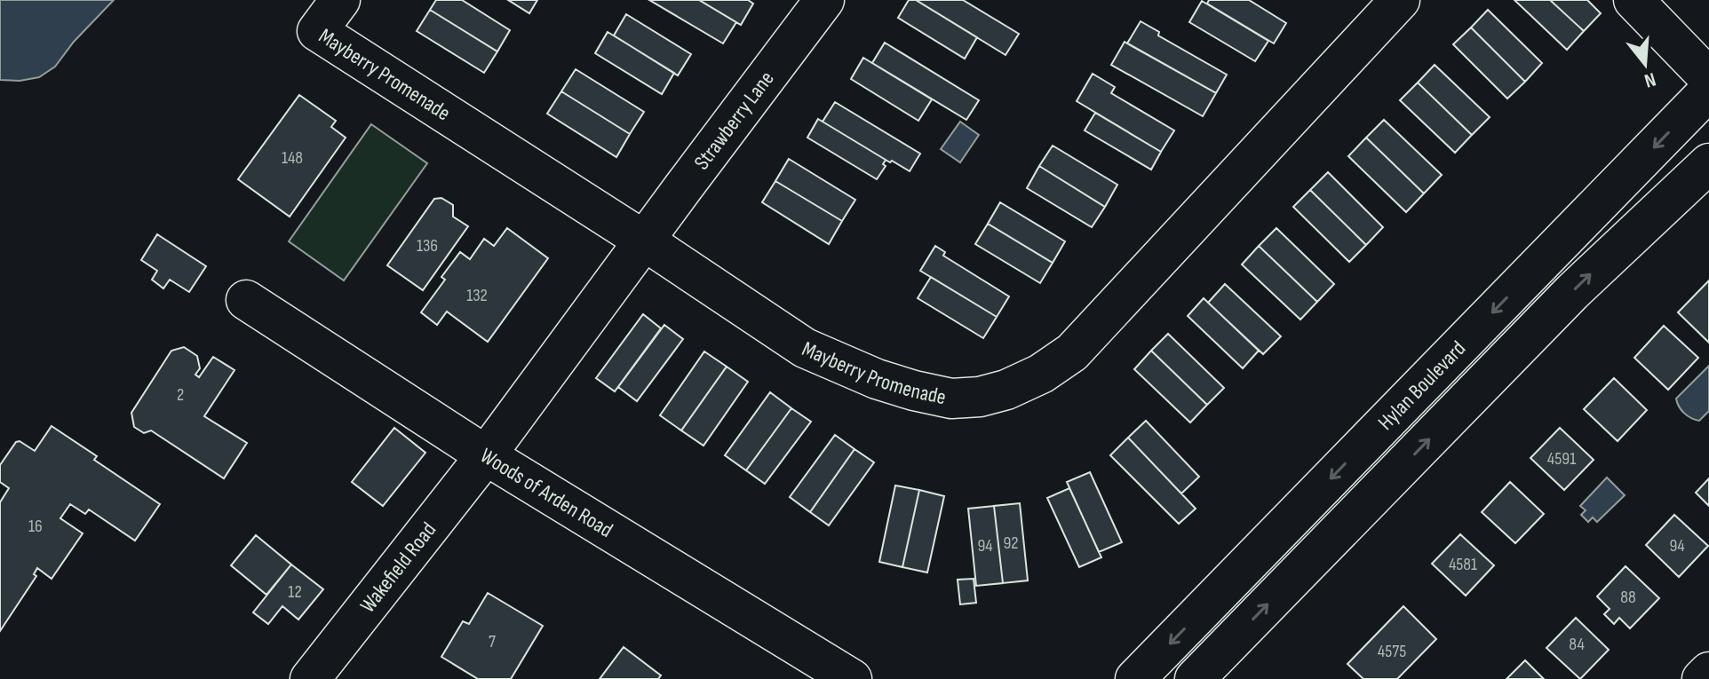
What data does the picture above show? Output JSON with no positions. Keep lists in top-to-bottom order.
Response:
{
  "streets": {
    "street": [
      "Mayberry Promenade",
      "Strawberry Lane",
      "Hylan Boulevard",
      "Woods of Arden Road",
      "Wakefield Road"
    ]
  },
  "crossings": [
    ["Mayberry Promenade", "Strawberry Lane"],
    ["Strawberry Lane", "Woods of Arden Road"],
    ["Strawberry Lane", "Wakefield Road"],
    ["Woods of Arden Road", "Wakefield Road"]
  ],
  "house_numbers": [
    "148",
    "136",
    "132",
    "2",
    "4591",
    "16",
    "92",
    "94",
    "94",
    "4581",
    "12",
    "88",
    "7",
    "84",
    "4575"
  ],
  "north": "bottom"
}
